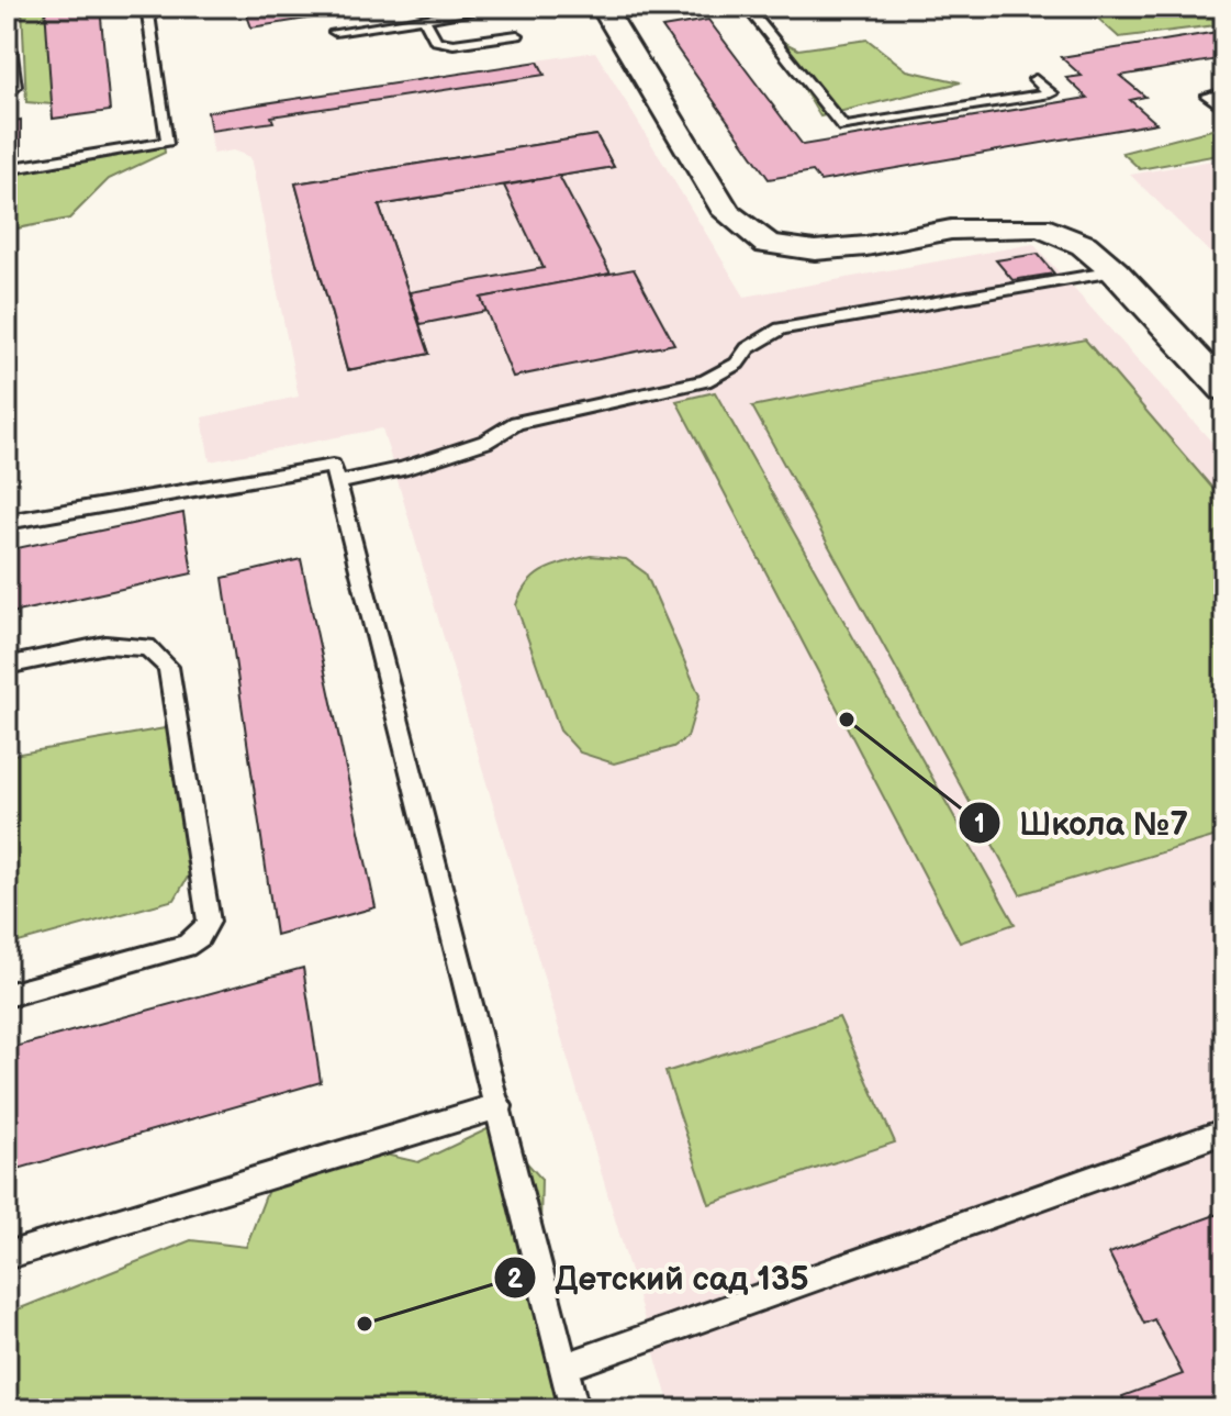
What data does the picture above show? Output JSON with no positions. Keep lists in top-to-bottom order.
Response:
{
  "places": ["Школа №7", "Детский сад 135"]
}
